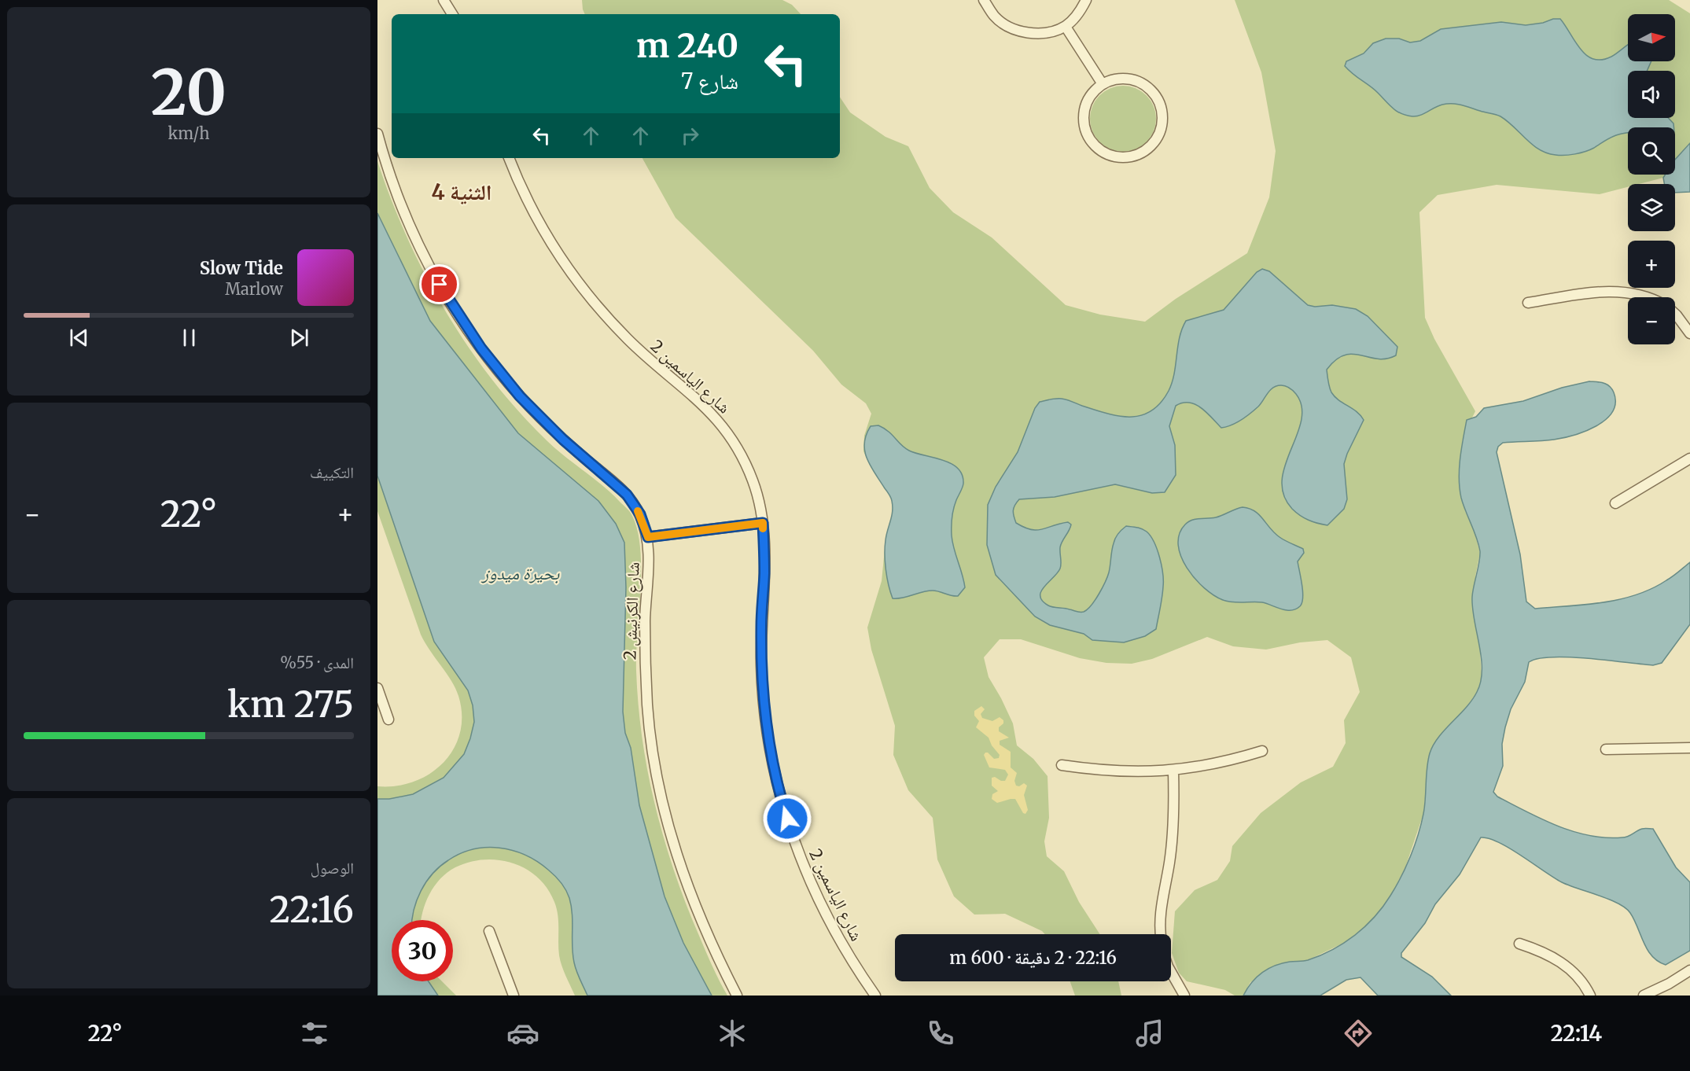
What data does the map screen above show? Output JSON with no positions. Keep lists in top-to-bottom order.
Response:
{
  "streets": {
    "street": ["شارع الياسمين 2", "شارع الكرنيش 2"]
  },
  "districts": ["الثنية 4"],
  "water": ["بحيرة ميدوز"],
  "north": "right",
  "page": {
    "tile": [
      ["20", "km/h"],
      "التكييف",
      ["المدى · 55%", "275 km"],
      ["الوصول", "22:16"]
    ],
    "map_buttons": ["+", "−"],
    "turn": ["240 m", "شارع 7"],
    "song": ["Slow Tide", "Marlow"],
    "heat": ["−", "22°", "+"],
    "limit": "30",
    "trip": "22:16 · 2 دقيقة · 600 m",
    "tabs": ["22:14", "22°"]
  }
}
